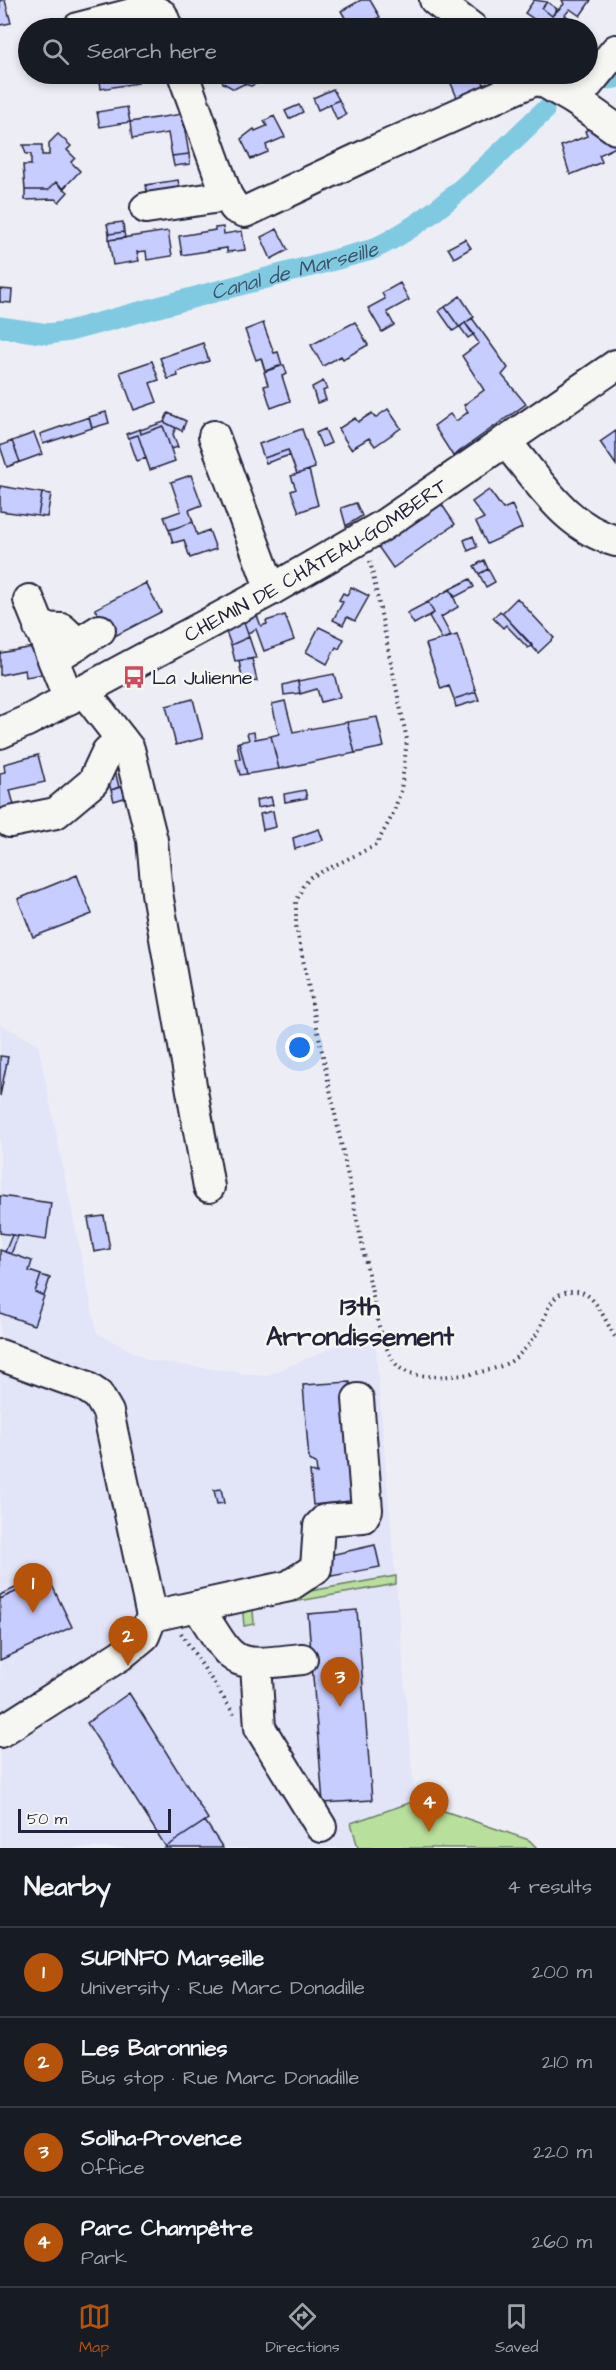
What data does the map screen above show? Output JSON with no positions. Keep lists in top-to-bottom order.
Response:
{
  "streets": {
    "street": ["CHEMIN DE CHÂTEAU-GOMBERT"]
  },
  "districts": ["13th Arrondissement"],
  "water": ["Canal de Marseille"],
  "places": {
    "bus stop": ["La Julienne"]
  },
  "scale_bar": "50 m",
  "page": {
    "search": "Search here",
    "pins": [
      "1",
      "2",
      "3",
      "4"
    ],
    "scale": "50 m",
    "heading": ["Nearby", "4 results"],
    "list": [
      {
        "mark": "1",
        "name": "SUPINFO Marseille",
        "note": "University · Rue Marc Donadille",
        "value": "200 m"
      },
      {
        "mark": "2",
        "name": "Les Baronnies",
        "note": "Bus stop · Rue Marc Donadille",
        "value": "210 m"
      },
      {
        "mark": "3",
        "name": "Soliha-Provence",
        "note": "Office",
        "value": "220 m"
      },
      {
        "mark": "4",
        "name": "Parc Champêtre",
        "note": "Park",
        "value": "260 m"
      }
    ],
    "nav": ["Map", "Directions", "Saved"]
  }
}
